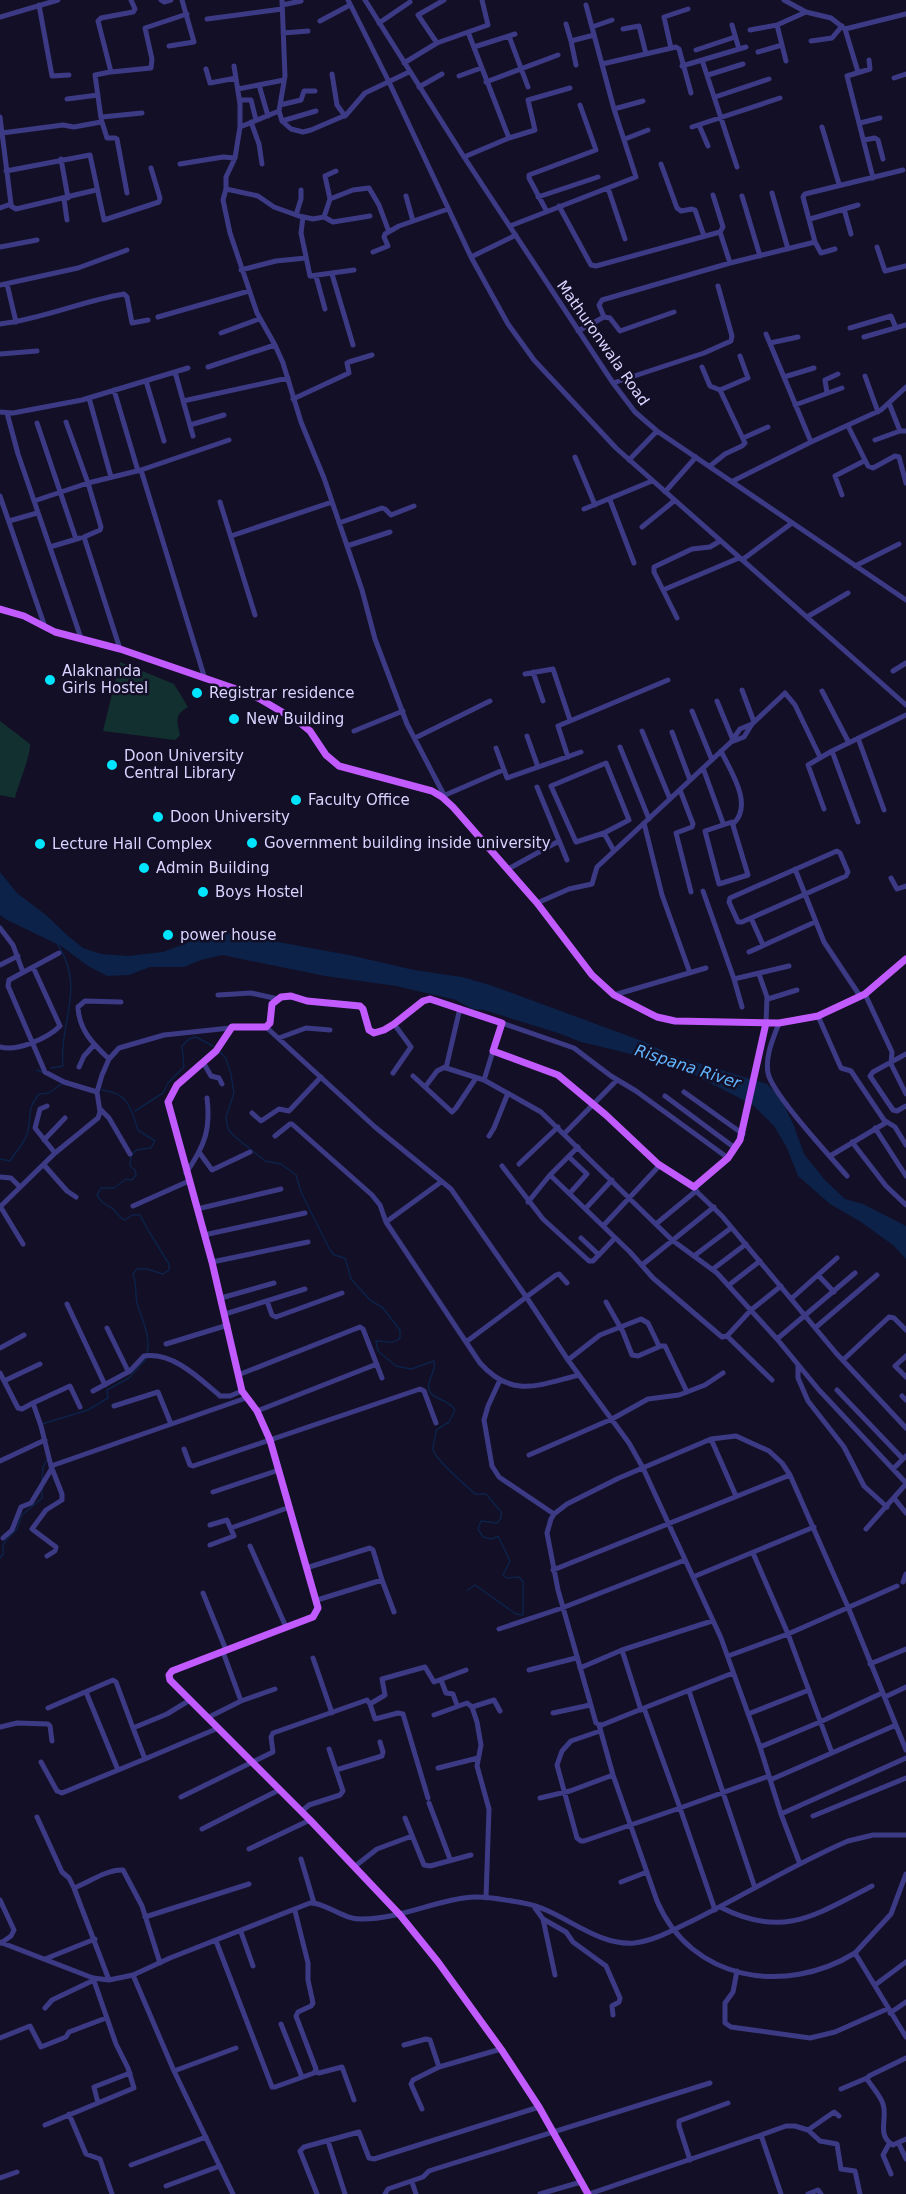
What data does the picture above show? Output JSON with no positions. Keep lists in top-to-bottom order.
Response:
{
  "streets": {
    "street": ["Mathuronwala Road"]
  },
  "water": ["Rispana River"],
  "places": [
    "Alaknanda Girls Hostel",
    "Registrar residence",
    "New Building",
    "Doon University Central Library",
    "Faculty Office",
    "Doon University",
    "Government building inside university",
    "Lecture Hall Complex",
    "Admin Building",
    "Boys Hostel",
    "power house"
  ]
}
